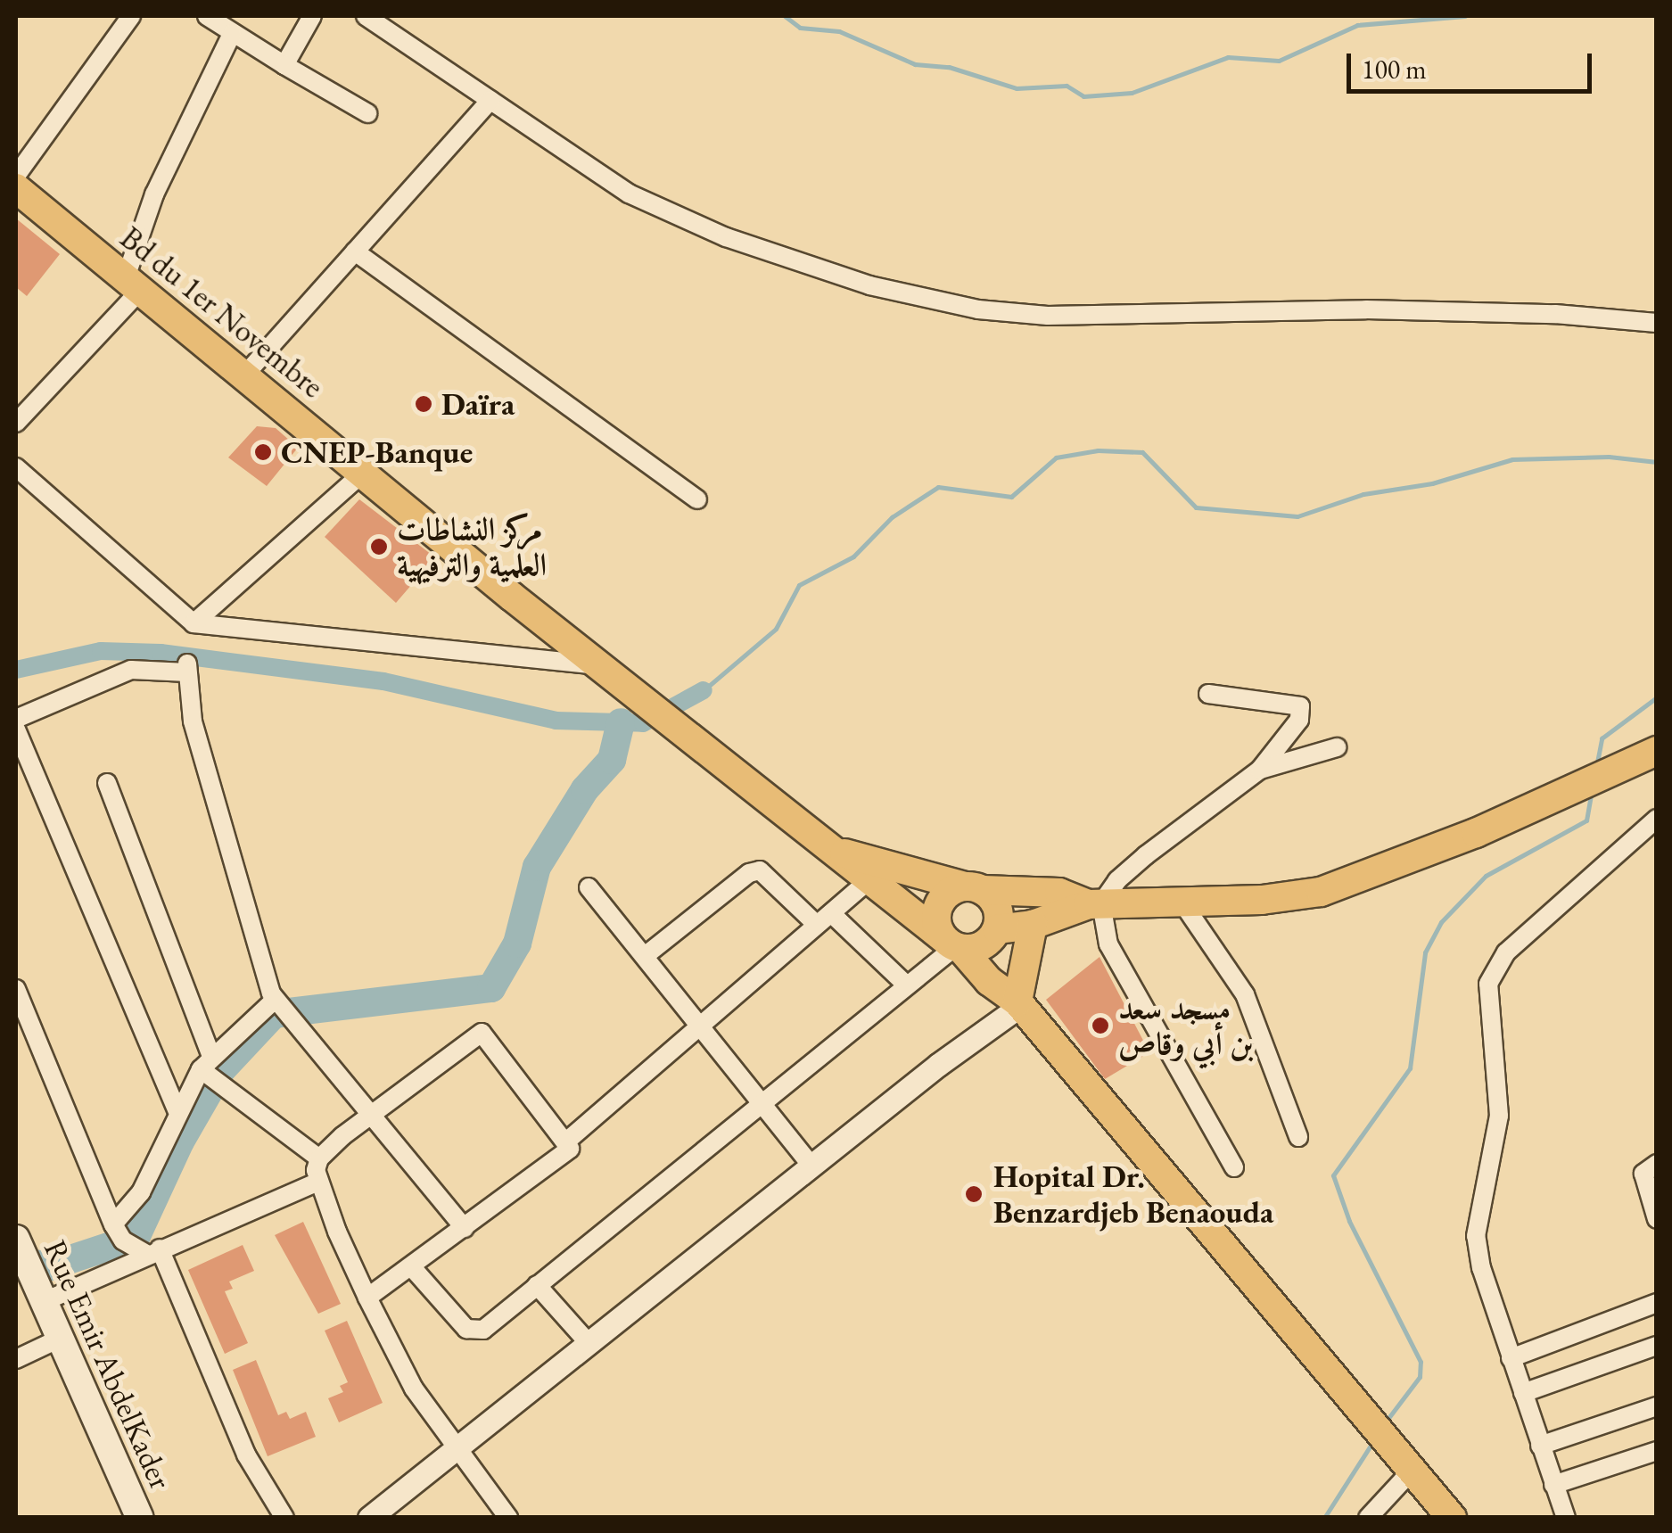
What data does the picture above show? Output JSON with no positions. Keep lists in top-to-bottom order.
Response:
{
  "streets": {
    "main road": ["Bd du 1er Novembre", "Rue Emir AbdelKader"]
  },
  "places": [
    "Daïra",
    "CNEP-Banque",
    "مركز النشاطات العلمية والترفيهية",
    "مسجد سعد بن أبي وقاص",
    "Hopital Dr. Benzardjeb Benaouda"
  ],
  "scale_bar": "100 m"
}
